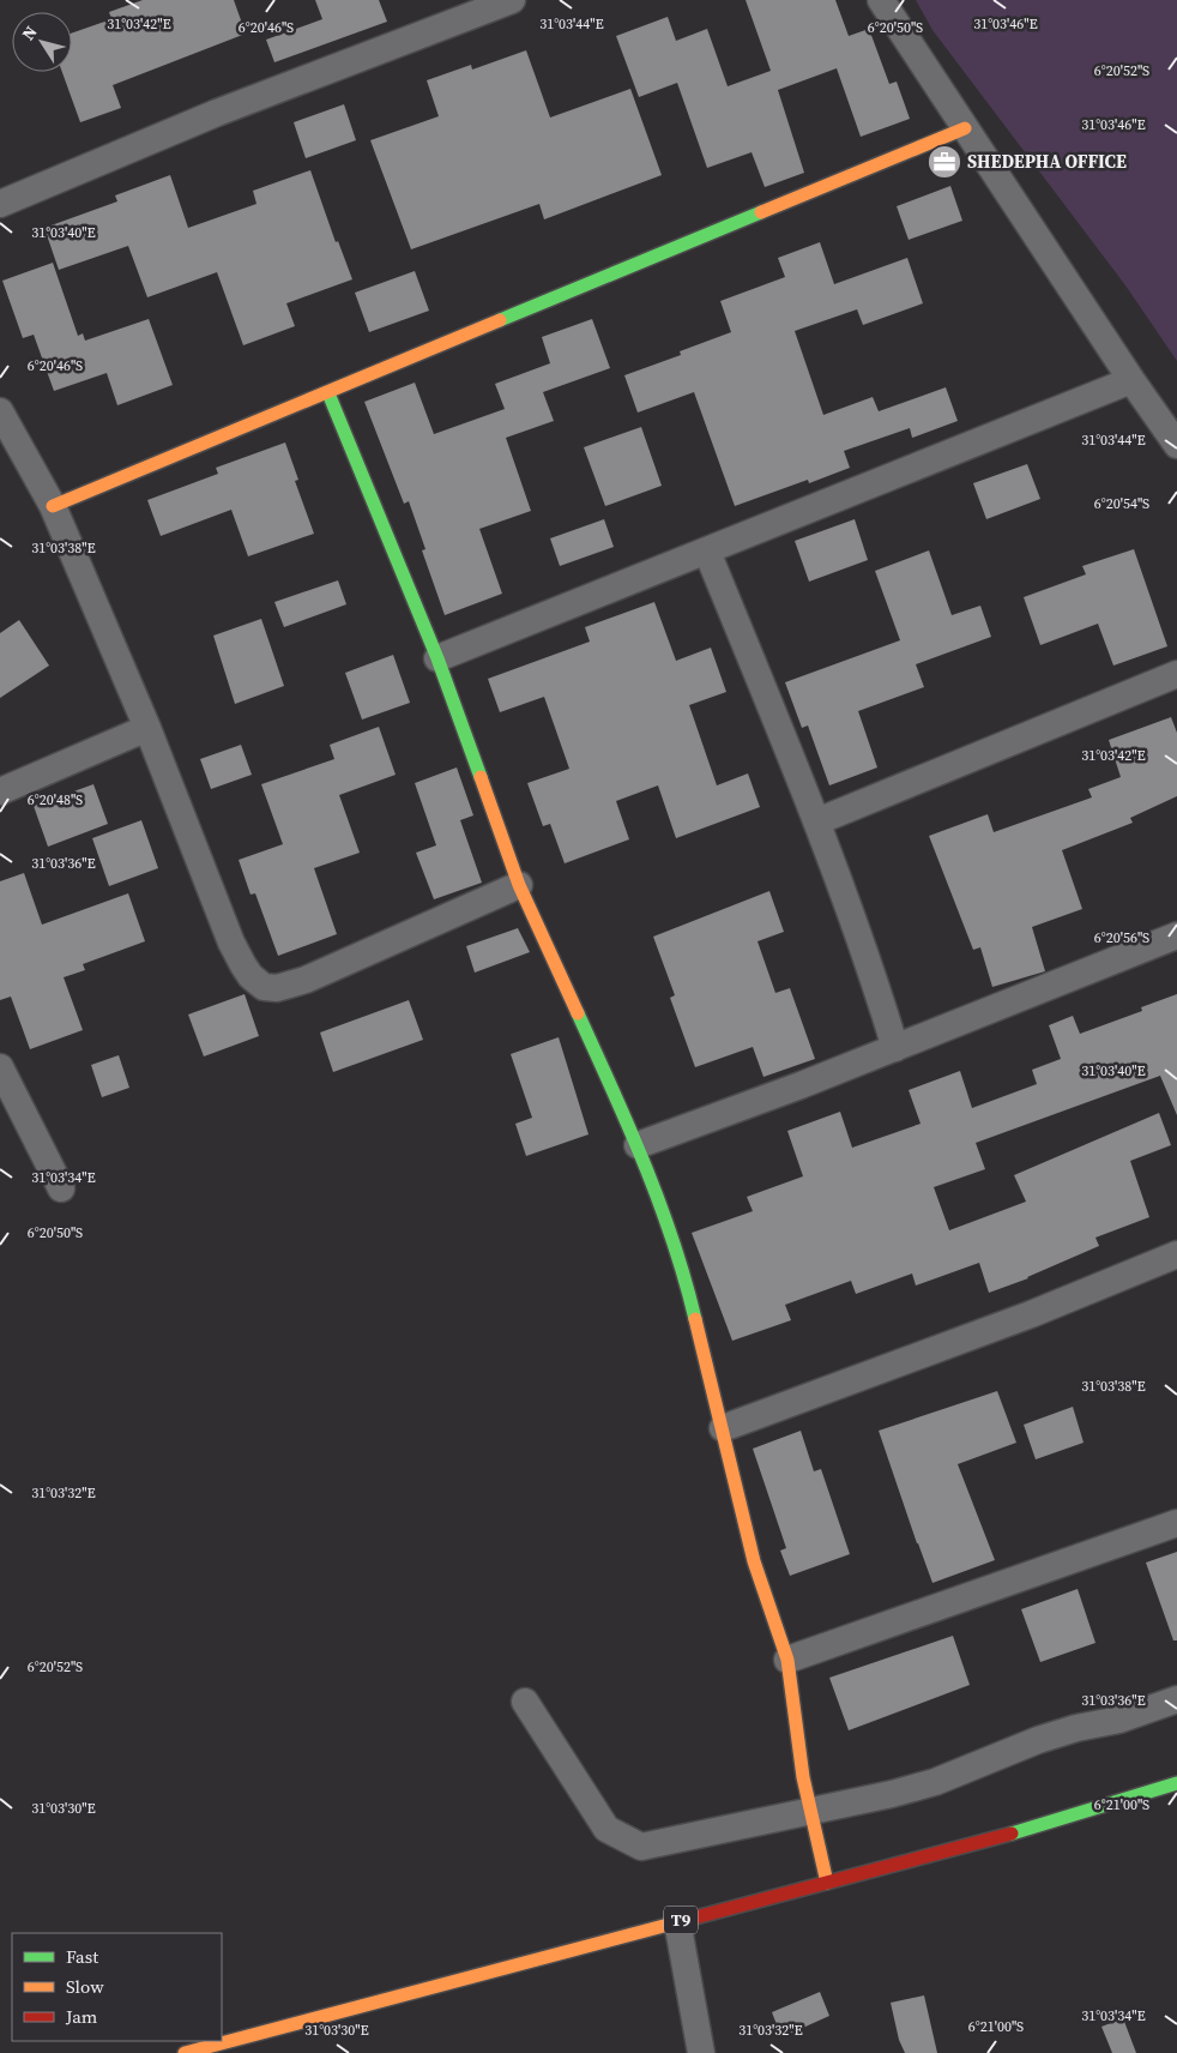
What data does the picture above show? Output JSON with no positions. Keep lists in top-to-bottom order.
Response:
{
  "streets": {
    "main road": ["T9"]
  },
  "places": {
    "office": ["SHEDEPHA OFFICE"]
  },
  "legend": ["Fast", "Slow", "Jam"],
  "north": "top left",
  "coordinates": [
    "31°03'42\"E",
    "31°03'44\"E",
    "31°03'46\"E",
    "6°20'46\"S",
    "6°20'50\"S",
    "6°20'52\"S",
    "31°03'40\"E",
    "6°20'54\"S",
    "31°03'38\"E",
    "6°20'48\"S",
    "31°03'36\"E",
    "6°20'56\"S",
    "31°03'34\"E",
    "31°03'32\"E",
    "6°21'00\"S",
    "31°03'30\"E"
  ]
}
